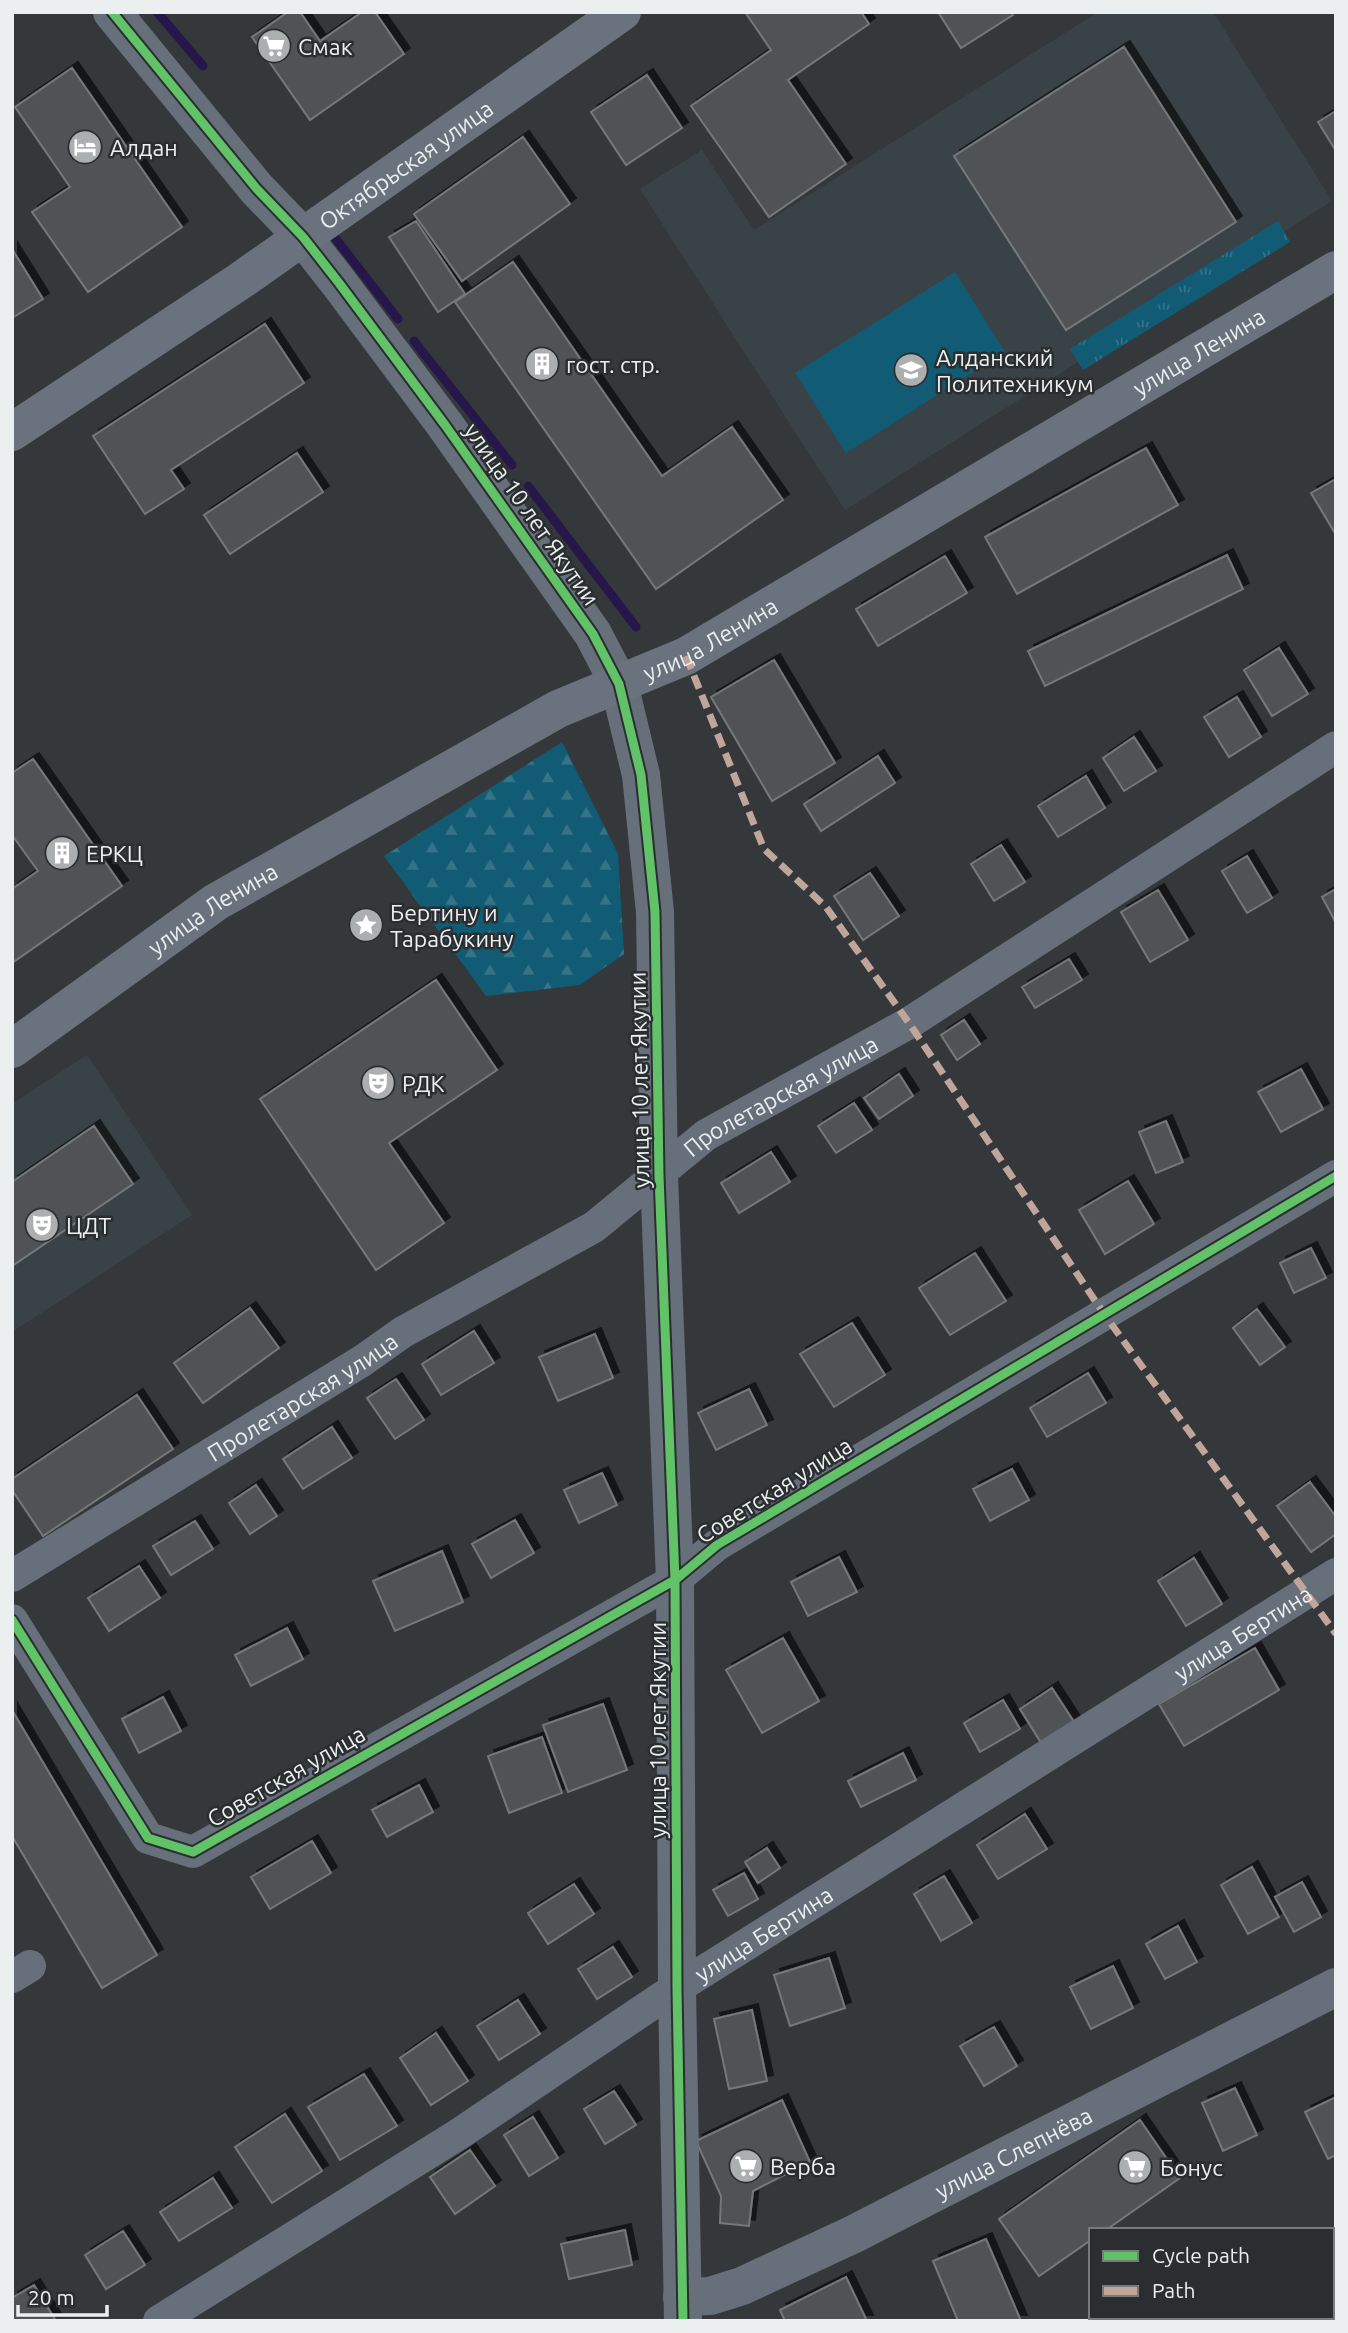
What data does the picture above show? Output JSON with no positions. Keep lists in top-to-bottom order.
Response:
{
  "streets": {
    "main road": ["Октябрьская улица", "улица Ленина"],
    "street": [
      "улица 10 лет Якутии",
      "Пролетарская улица",
      "Советская улица",
      "улица Бертина",
      "улица Слепнёва"
    ]
  },
  "crossings": [
    ["Октябрьская улица", "улица 10 лет Якутии"],
    ["улица Ленина", "улица 10 лет Якутии"],
    ["улица 10 лет Якутии", "Пролетарская улица"],
    ["улица 10 лет Якутии", "Советская улица"],
    ["улица 10 лет Якутии", "улица Бертина"],
    ["улица 10 лет Якутии", "улица Слепнёва"]
  ],
  "places": {
    "supermarket": ["Смак", "Верба", "Бонус"],
    "hotel": ["Алдан"],
    "building": ["гост. стр.", "ЕРКЦ"],
    "school or university": ["Алданский Политехникум"],
    "place": ["Бертину и Тарабукину"],
    "theatre": ["РДК", "ЦДТ"]
  },
  "legend": ["Cycle path", "Path"],
  "scale_bar": "20 m"
}
